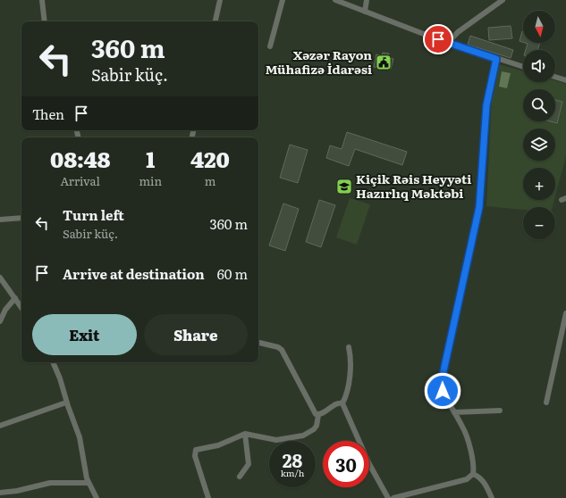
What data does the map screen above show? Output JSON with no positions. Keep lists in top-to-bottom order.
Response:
{
  "places": {
    "public building": ["Xəzər Rayon Mühafizə İdarəsi"],
    "school or university": ["Kiçik Rəis Heyyəti Hazırlıq Məktəbi"]
  },
  "north": "bottom",
  "page": {
    "map_buttons": ["+", "−"],
    "turn": ["360 m", "Sabir küç."],
    "then": "Then",
    "eta": [
      "08:48",
      "Arrival",
      "1",
      "min",
      "420",
      "m"
    ],
    "list": [
      {
        "name": "Turn left",
        "note": "Sabir küç.",
        "value": "360 m"
      },
      {
        "name": "Arrive at destination",
        "value": "60 m"
      }
    ],
    "buttons": ["Exit", "Share"],
    "speed": "28 km/h",
    "limit": "30"
  }
}
